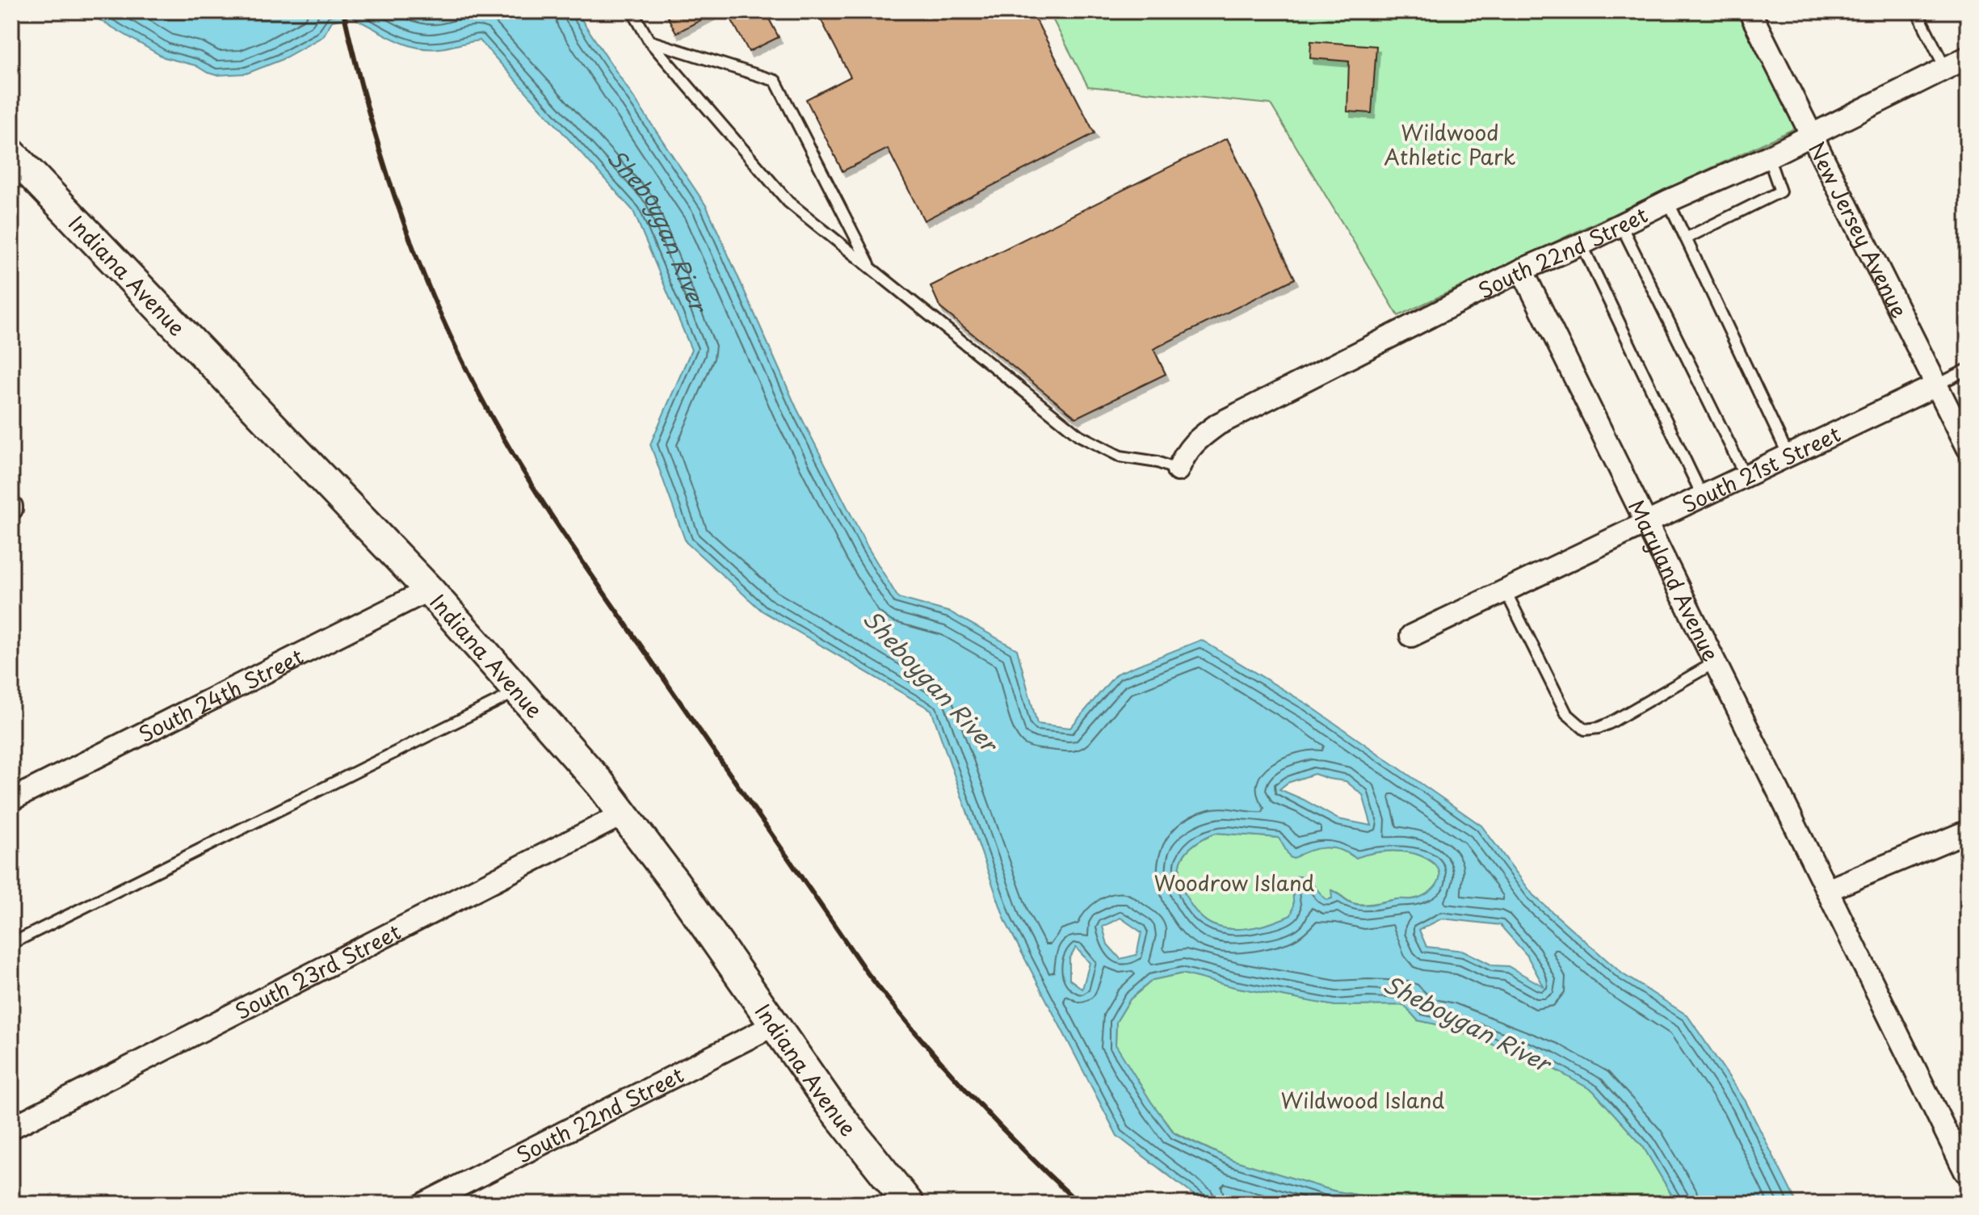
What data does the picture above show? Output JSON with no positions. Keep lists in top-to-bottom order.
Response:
{
  "streets": {
    "main road": ["Indiana Avenue"],
    "street": [
      "New Jersey Avenue",
      "South 22nd Street",
      "South 21st Street",
      "Maryland Avenue",
      "South 24th Street",
      "South 23rd Street"
    ]
  },
  "crossings": [
    ["New Jersey Avenue", "South 22nd Street"],
    ["New Jersey Avenue", "South 21st Street"],
    ["South 22nd Street", "Indiana Avenue"],
    ["South 22nd Street", "Maryland Avenue"],
    ["Indiana Avenue", "South 24th Street"],
    ["Indiana Avenue", "South 23rd Street"],
    ["South 21st Street", "Maryland Avenue"]
  ],
  "water": ["Sheboygan River"],
  "parks": ["Wildwood Athletic Park", "Woodrow Island", "Wildwood Island"]
}
